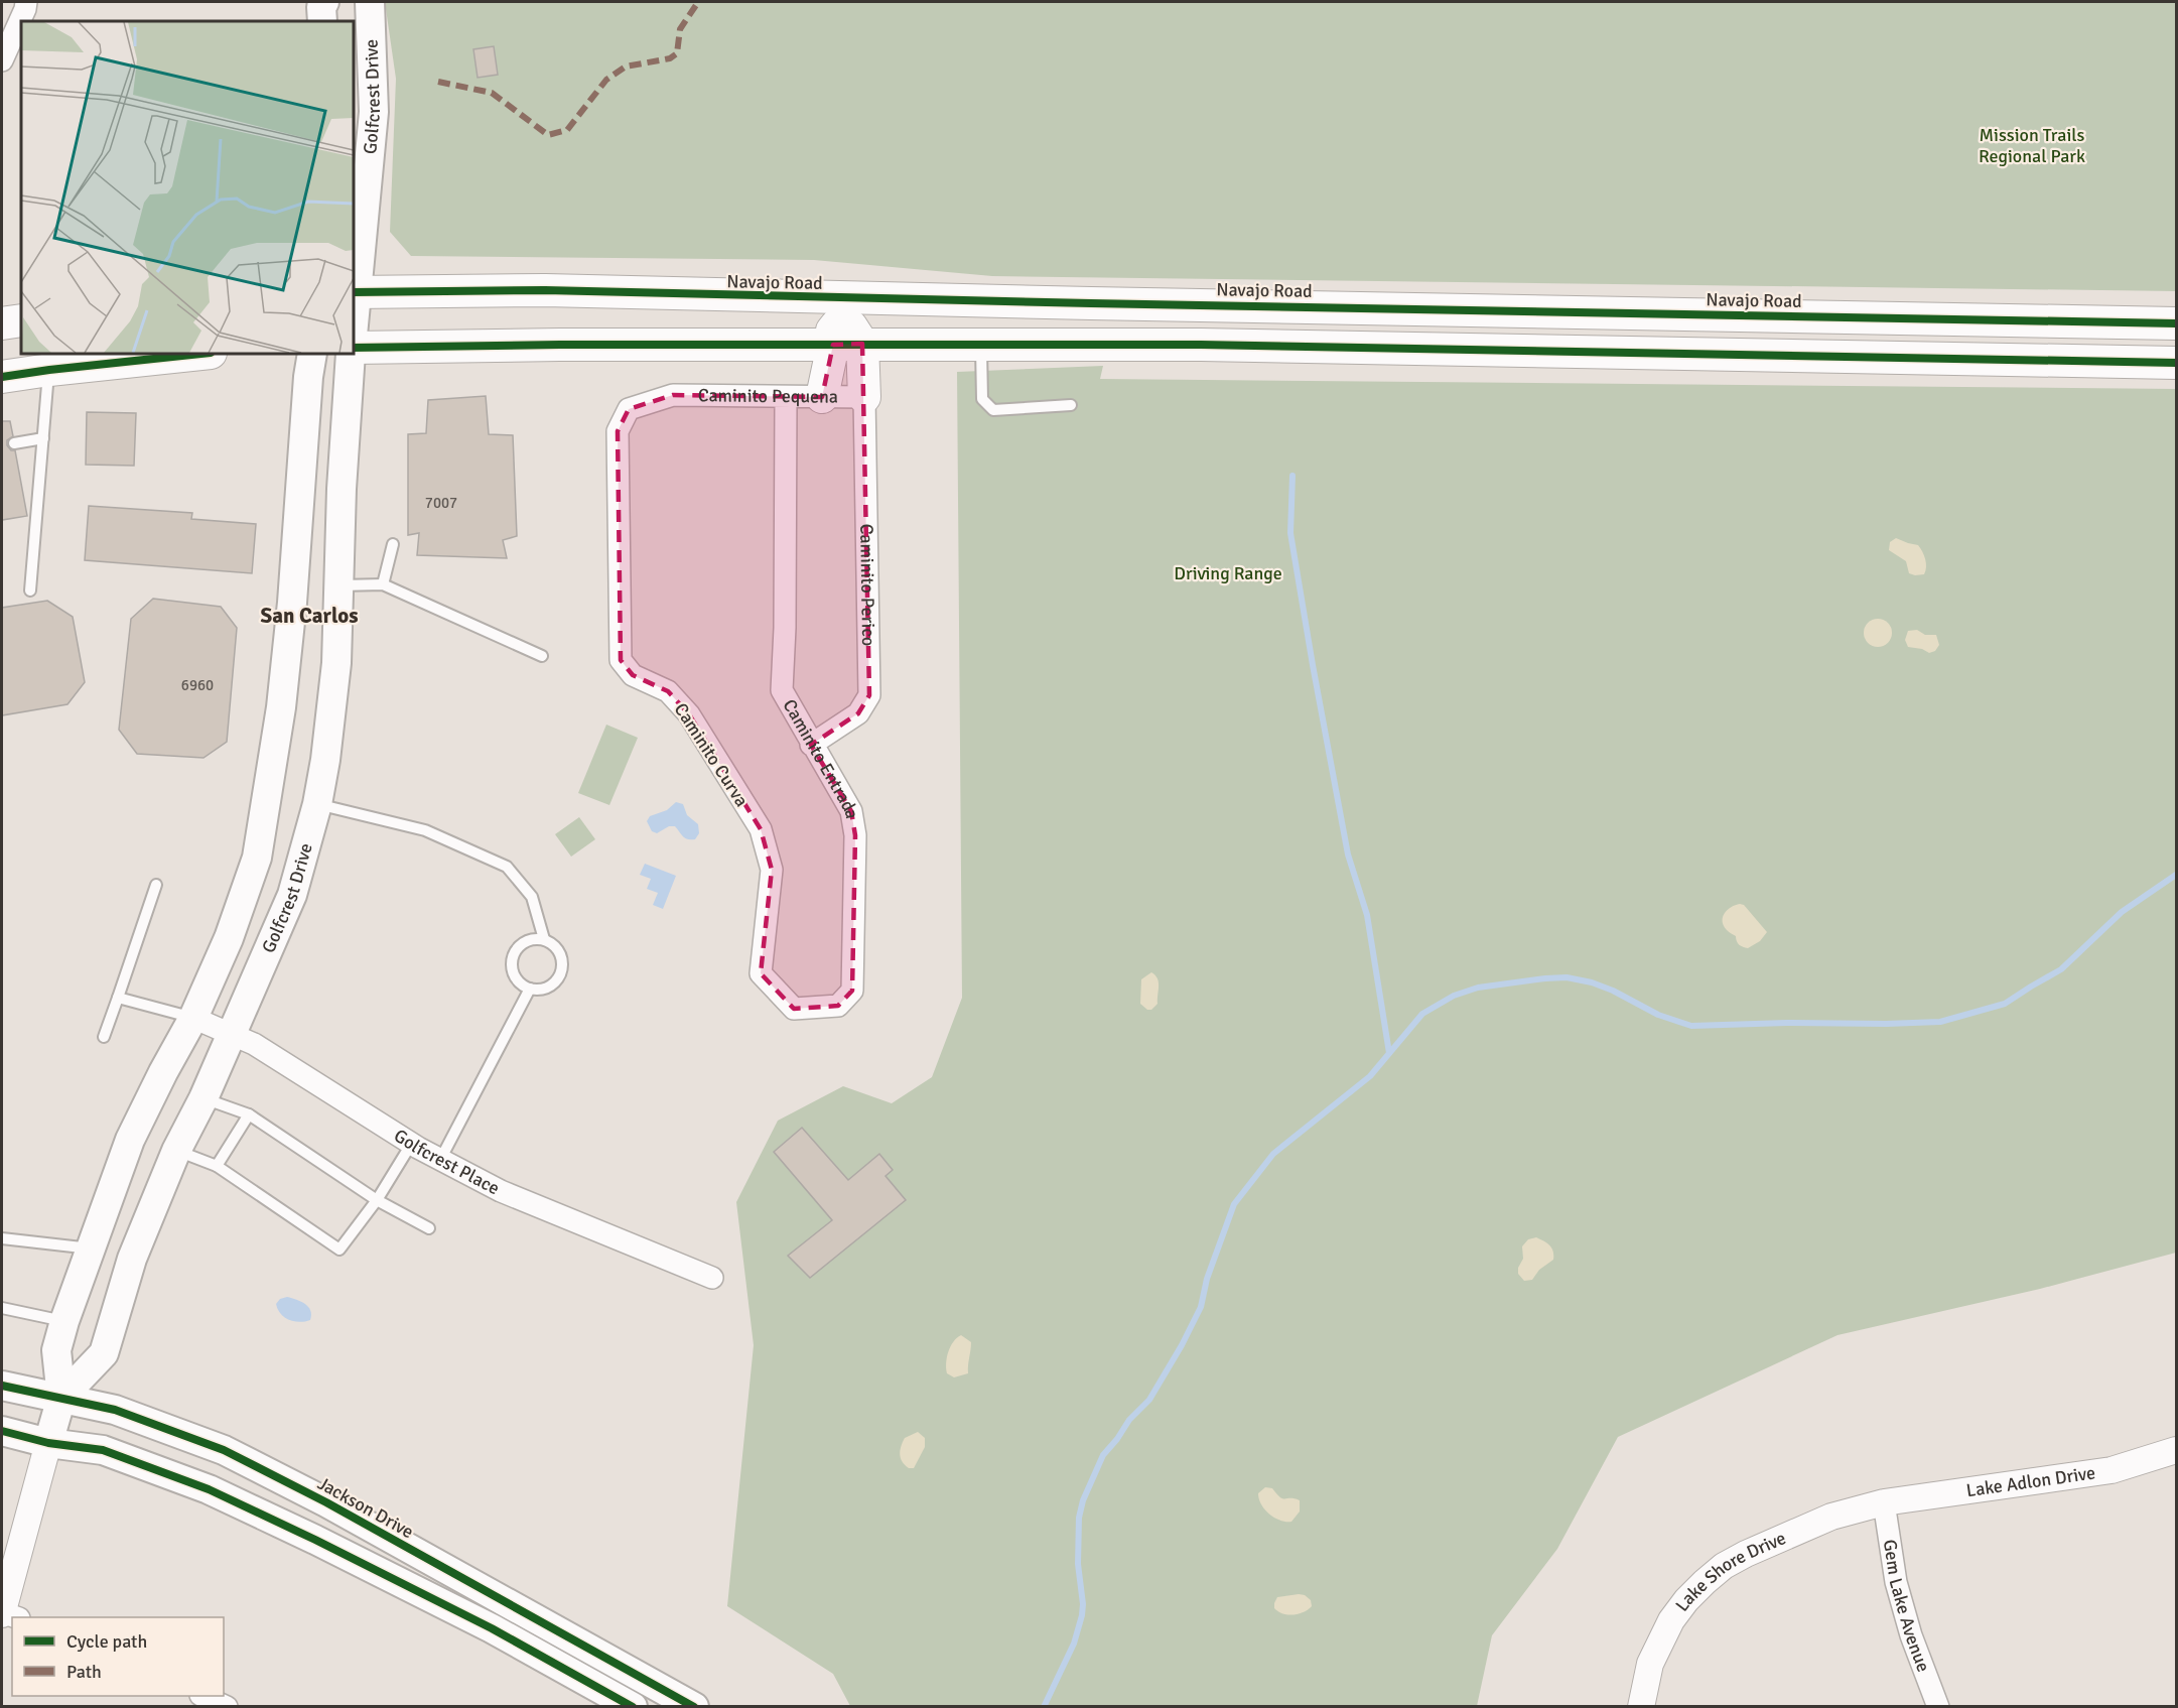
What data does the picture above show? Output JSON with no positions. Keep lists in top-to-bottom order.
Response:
{
  "streets": {
    "main road": ["Golfcrest Drive", "Navajo Road", "Jackson Drive"],
    "street": [
      "Caminito Pequena",
      "Caminito Perico",
      "Caminito Curva",
      "Caminito Entrada",
      "Golfcrest Place",
      "Lake Adlon Drive",
      "Lake Shore Drive",
      "Gem Lake Avenue"
    ]
  },
  "crossings": [
    ["Golfcrest Drive", "Navajo Road"],
    ["Golfcrest Drive", "Golfcrest Place"],
    ["Golfcrest Drive", "Jackson Drive"],
    ["Caminito Pequena", "Caminito Perico"],
    ["Caminito Pequena", "Caminito Curva"],
    ["Caminito Pequena", "Caminito Entrada"],
    ["Caminito Perico", "Caminito Entrada"],
    ["Caminito Curva", "Caminito Entrada"],
    ["Lake Adlon Drive", "Lake Shore Drive"],
    ["Lake Adlon Drive", "Gem Lake Avenue"],
    ["Lake Shore Drive", "Gem Lake Avenue"]
  ],
  "districts": ["San Carlos"],
  "parks": ["Mission Trails Regional Park", "Driving Range"],
  "house_numbers": ["7007", "6960"],
  "legend": ["Cycle path", "Path"]
}
